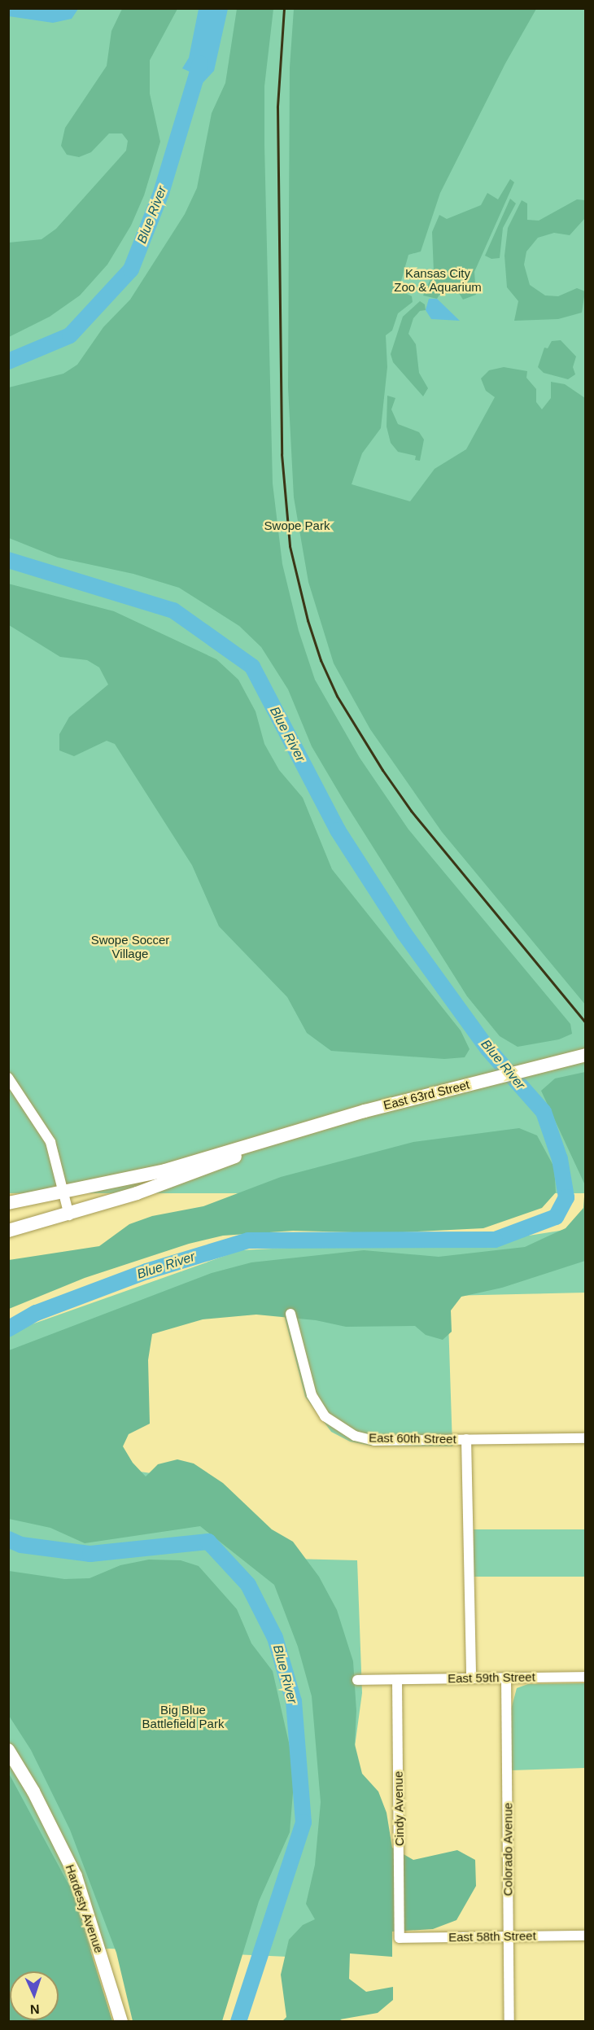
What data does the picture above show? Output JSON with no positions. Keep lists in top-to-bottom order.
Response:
{
  "streets": {
    "main road": ["East 63rd Street", "Hardesty Avenue"],
    "street": [
      "East 60th Street",
      "East 59th Street",
      "Cindy Avenue",
      "Colorado Avenue",
      "East 58th Street"
    ]
  },
  "crossings": [
    ["East 59th Street", "Cindy Avenue"],
    ["East 59th Street", "Colorado Avenue"],
    ["Cindy Avenue", "East 58th Street"],
    ["Colorado Avenue", "East 58th Street"]
  ],
  "water": ["Blue River"],
  "parks": [
    "Kansas City Zoo & Aquarium",
    "Swope Park",
    "Swope Soccer Village",
    "Big Blue Battlefield Park"
  ],
  "north": "bottom"
}
